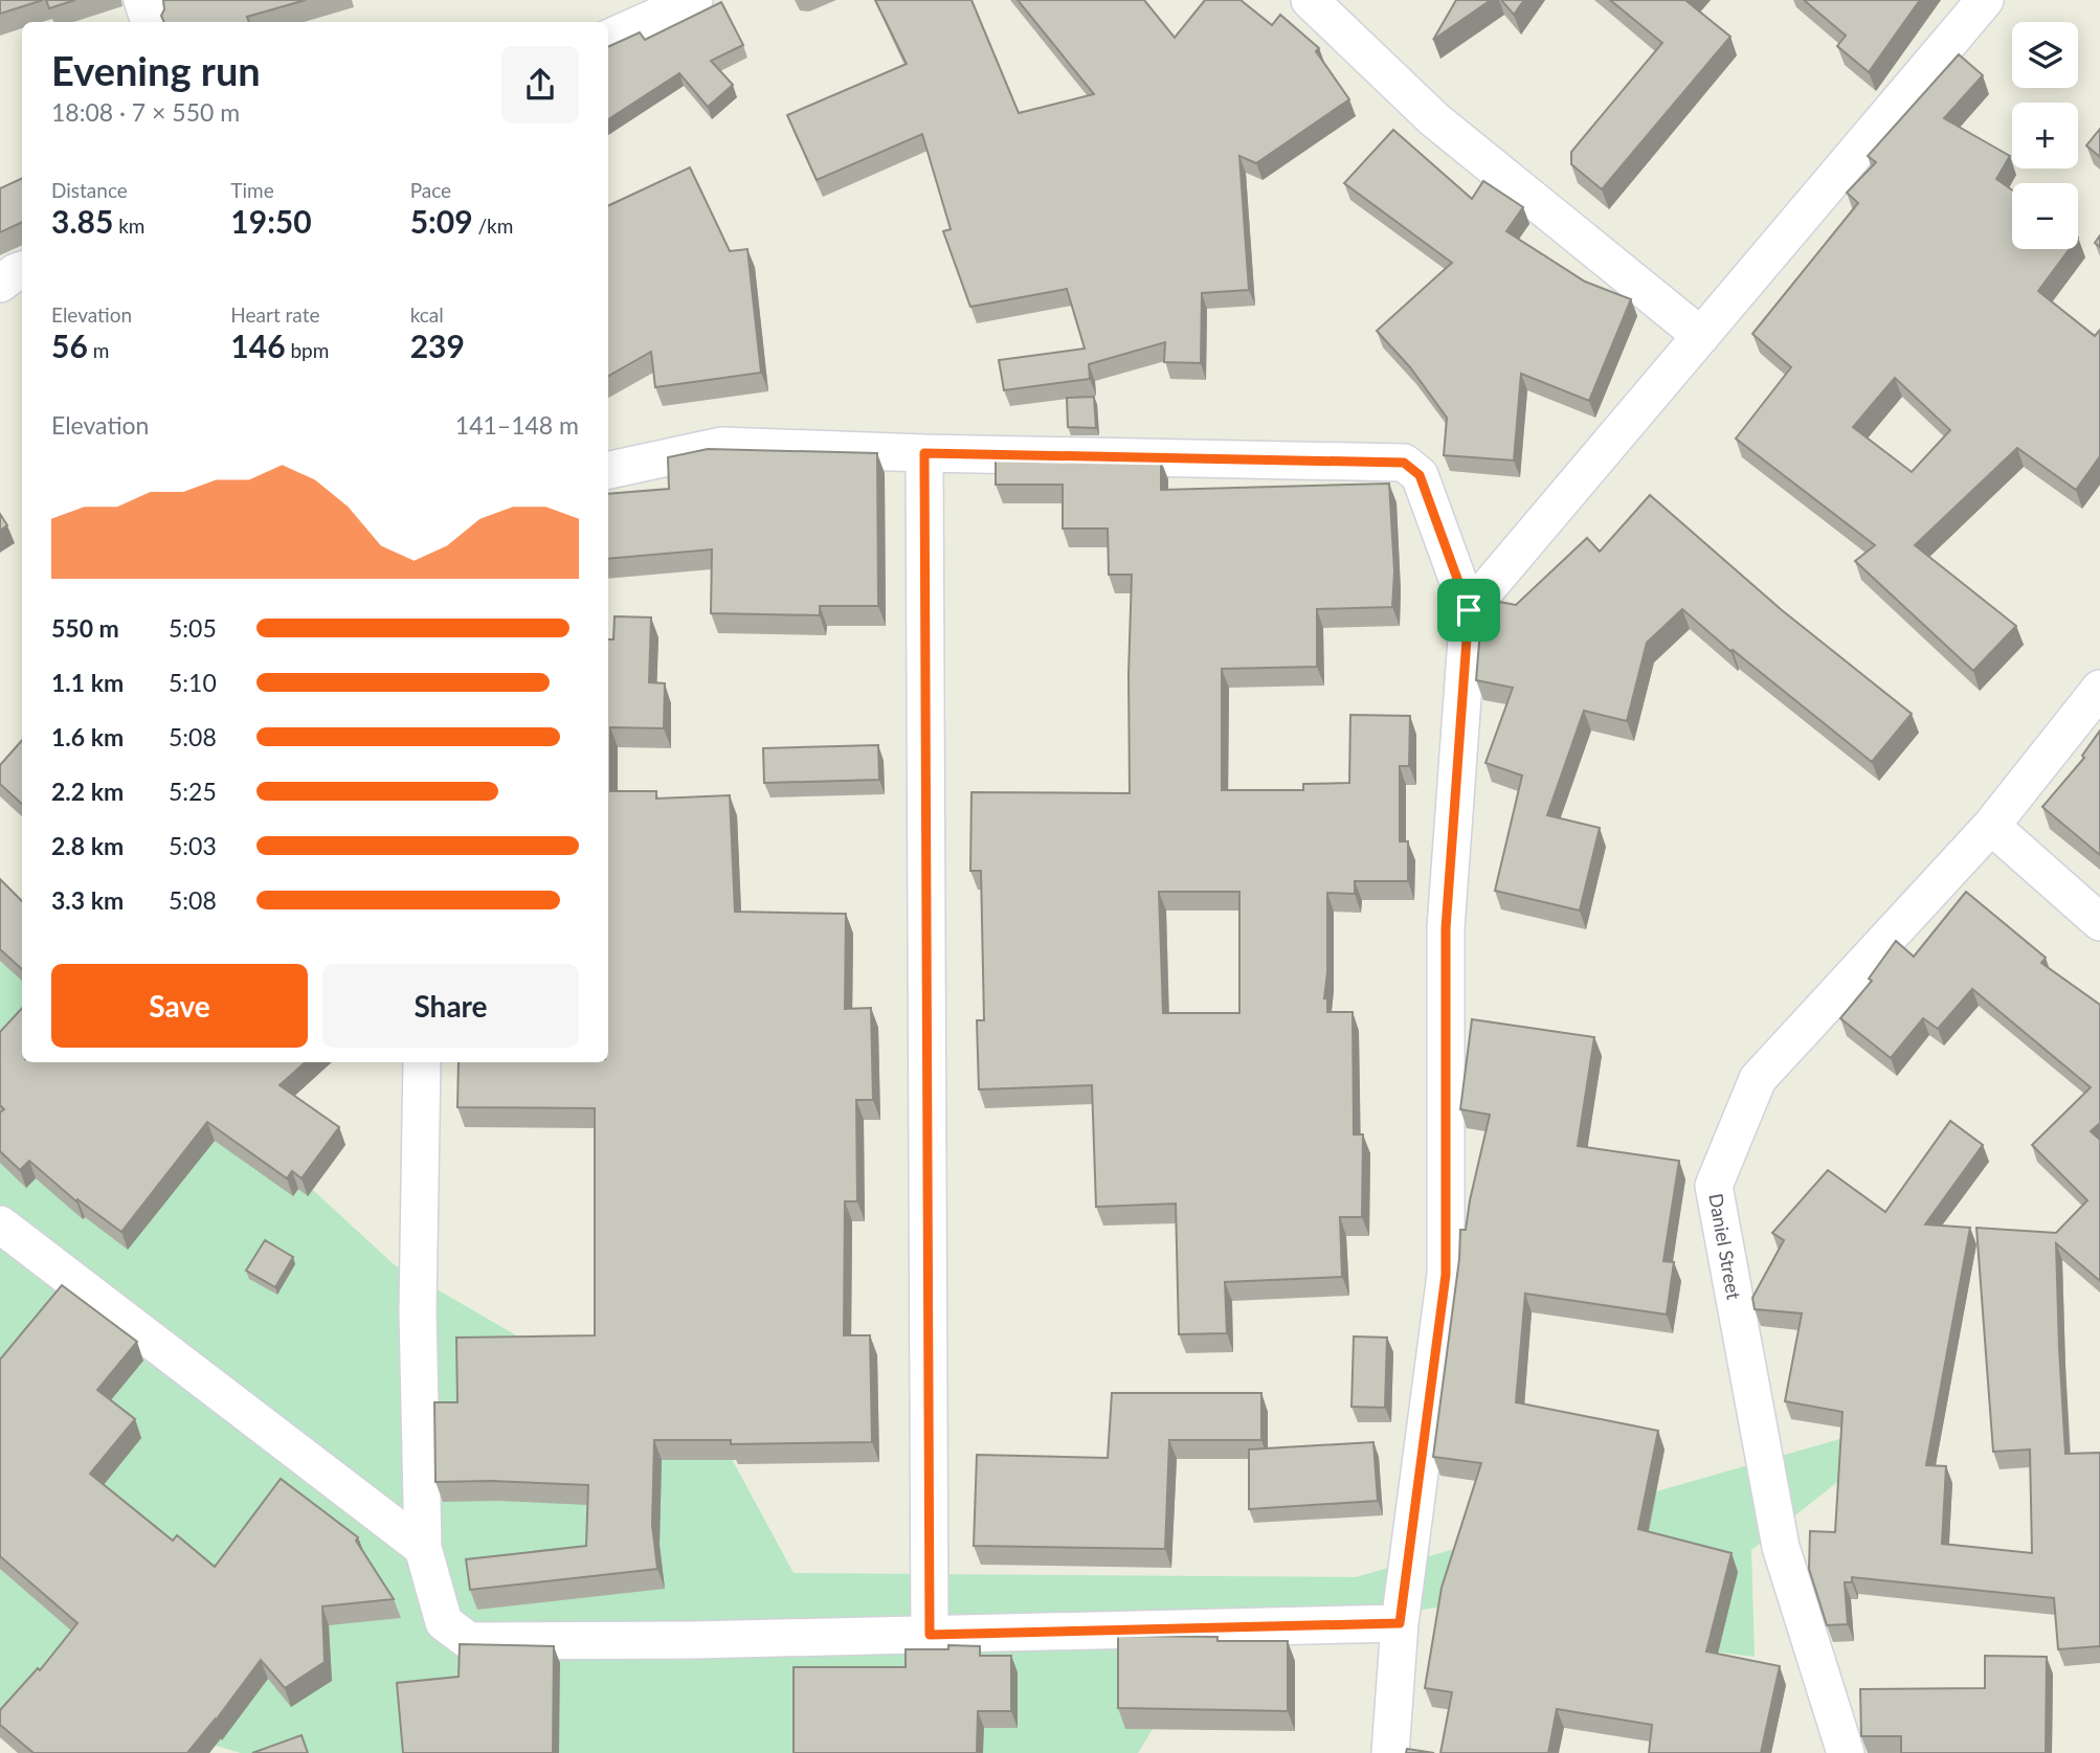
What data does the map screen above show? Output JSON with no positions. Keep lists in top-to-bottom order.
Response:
{
  "streets": {
    "street": ["Daniel Street"]
  },
  "page": {
    "map_buttons": ["+", "−"],
    "heading": ["Evening run", "18:08 · 7 × 550 m"],
    "stats": [
      ["Distance", "3.85 km"],
      ["Time", "19:50"],
      ["Pace", "5:09 /km"],
      ["Elevation", "56 m"],
      ["Heart rate", "146 bpm"],
      ["kcal", "239"]
    ],
    "chart": ["Elevation", "141–148 m"],
    "list": [
      {
        "name": "550 m",
        "note": "5:05"
      },
      {
        "name": "1.1 km",
        "note": "5:10"
      },
      {
        "name": "1.6 km",
        "note": "5:08"
      },
      {
        "name": "2.2 km",
        "note": "5:25"
      },
      {
        "name": "2.8 km",
        "note": "5:03"
      },
      {
        "name": "3.3 km",
        "note": "5:08"
      }
    ],
    "buttons": ["Save", "Share"]
  }
}
